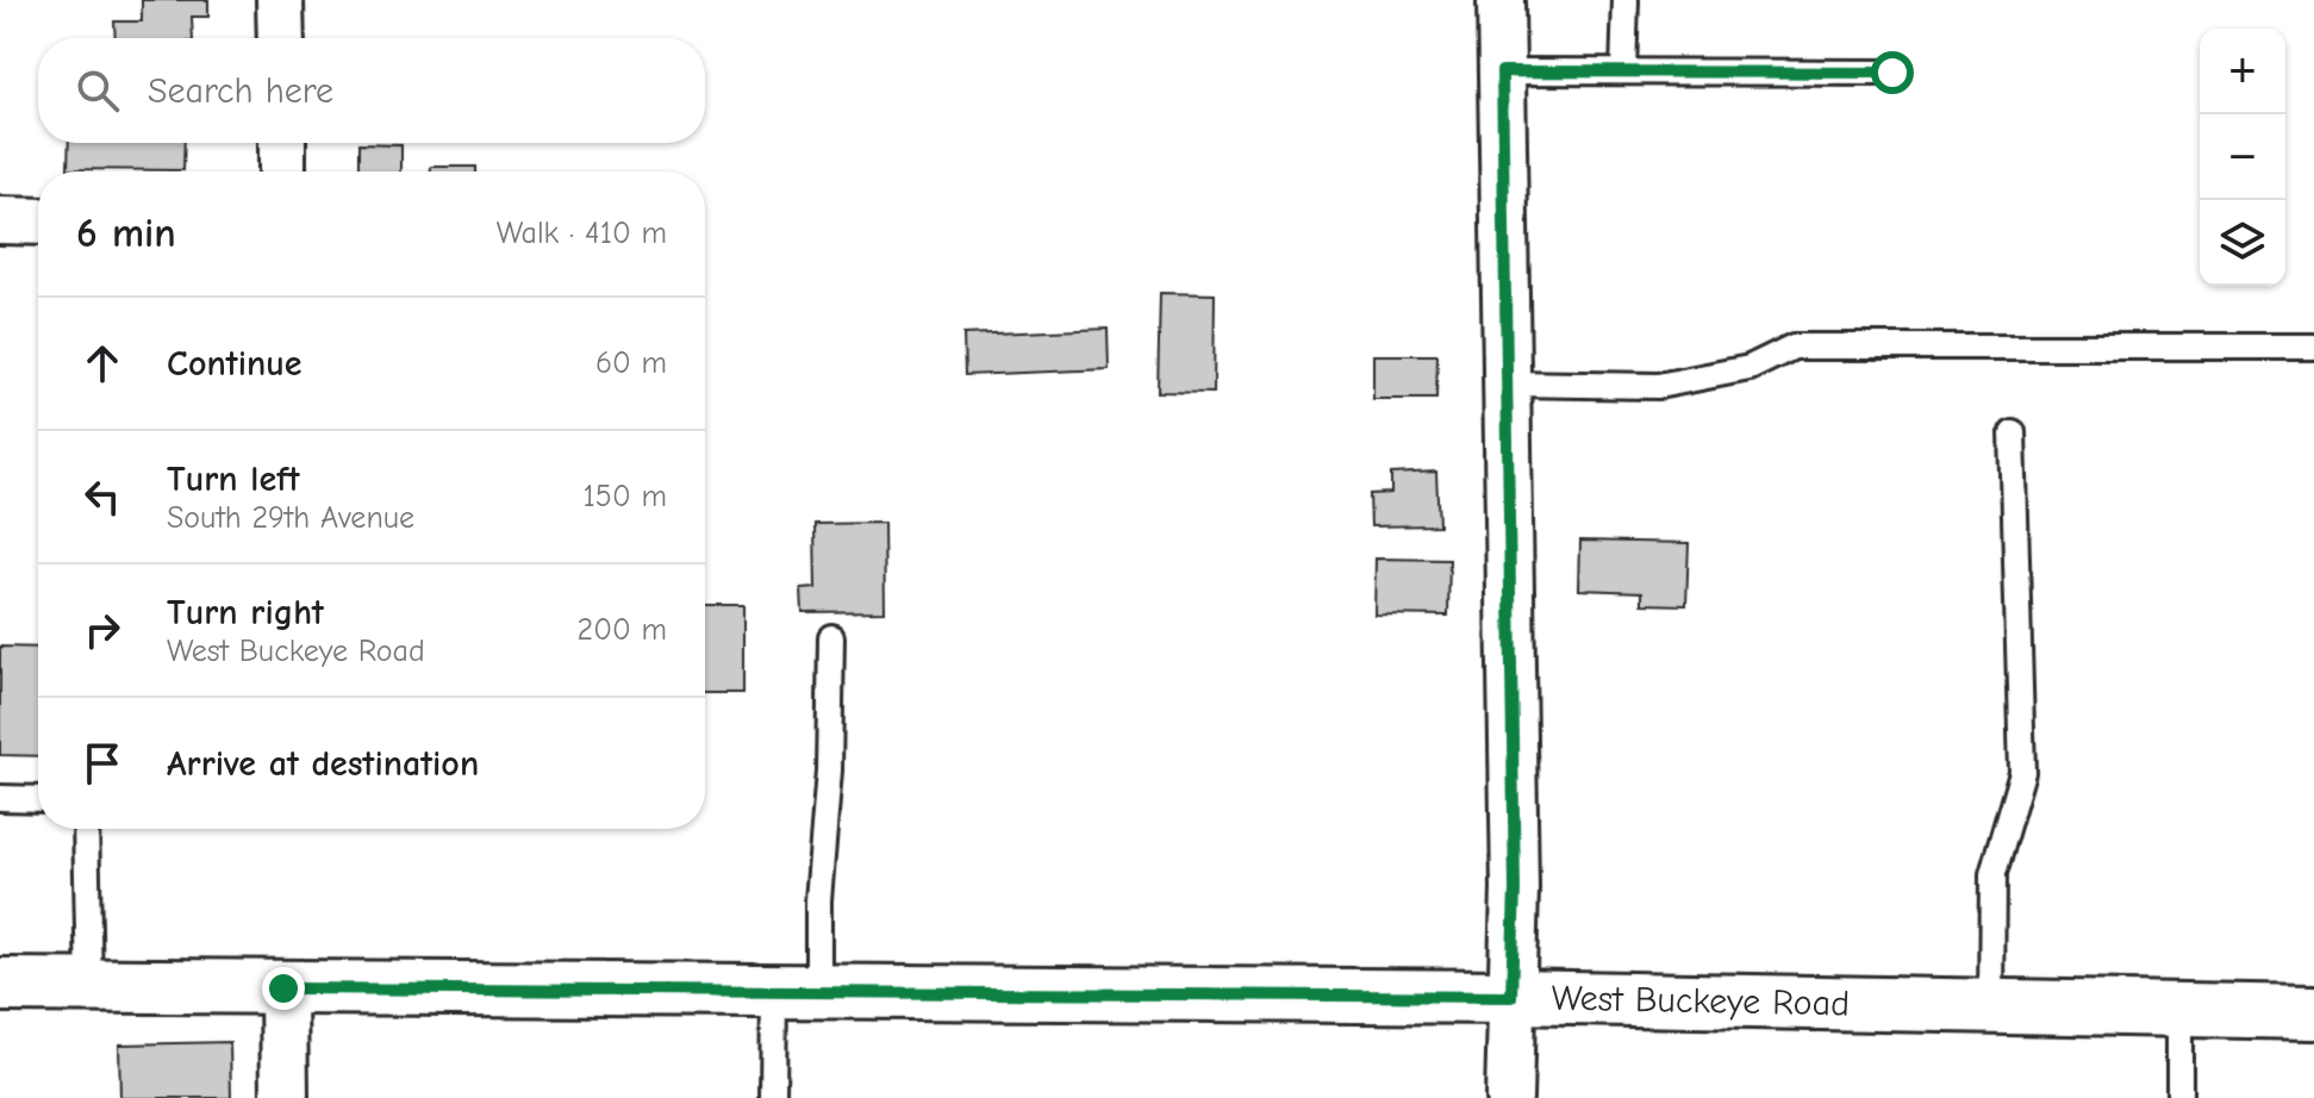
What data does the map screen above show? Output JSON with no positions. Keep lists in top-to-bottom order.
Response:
{
  "streets": {
    "main road": ["West Buckeye Road"]
  },
  "page": {
    "map_buttons": ["+", "−"],
    "search": "Search here",
    "heading": ["6 min", "Walk · 410 m"],
    "list": [
      ["Continue", "60 m"],
      ["Turn left", "South 29th Avenue", "150 m"],
      ["Turn right", "West Buckeye Road", "200 m"],
      "Arrive at destination"
    ]
  }
}
